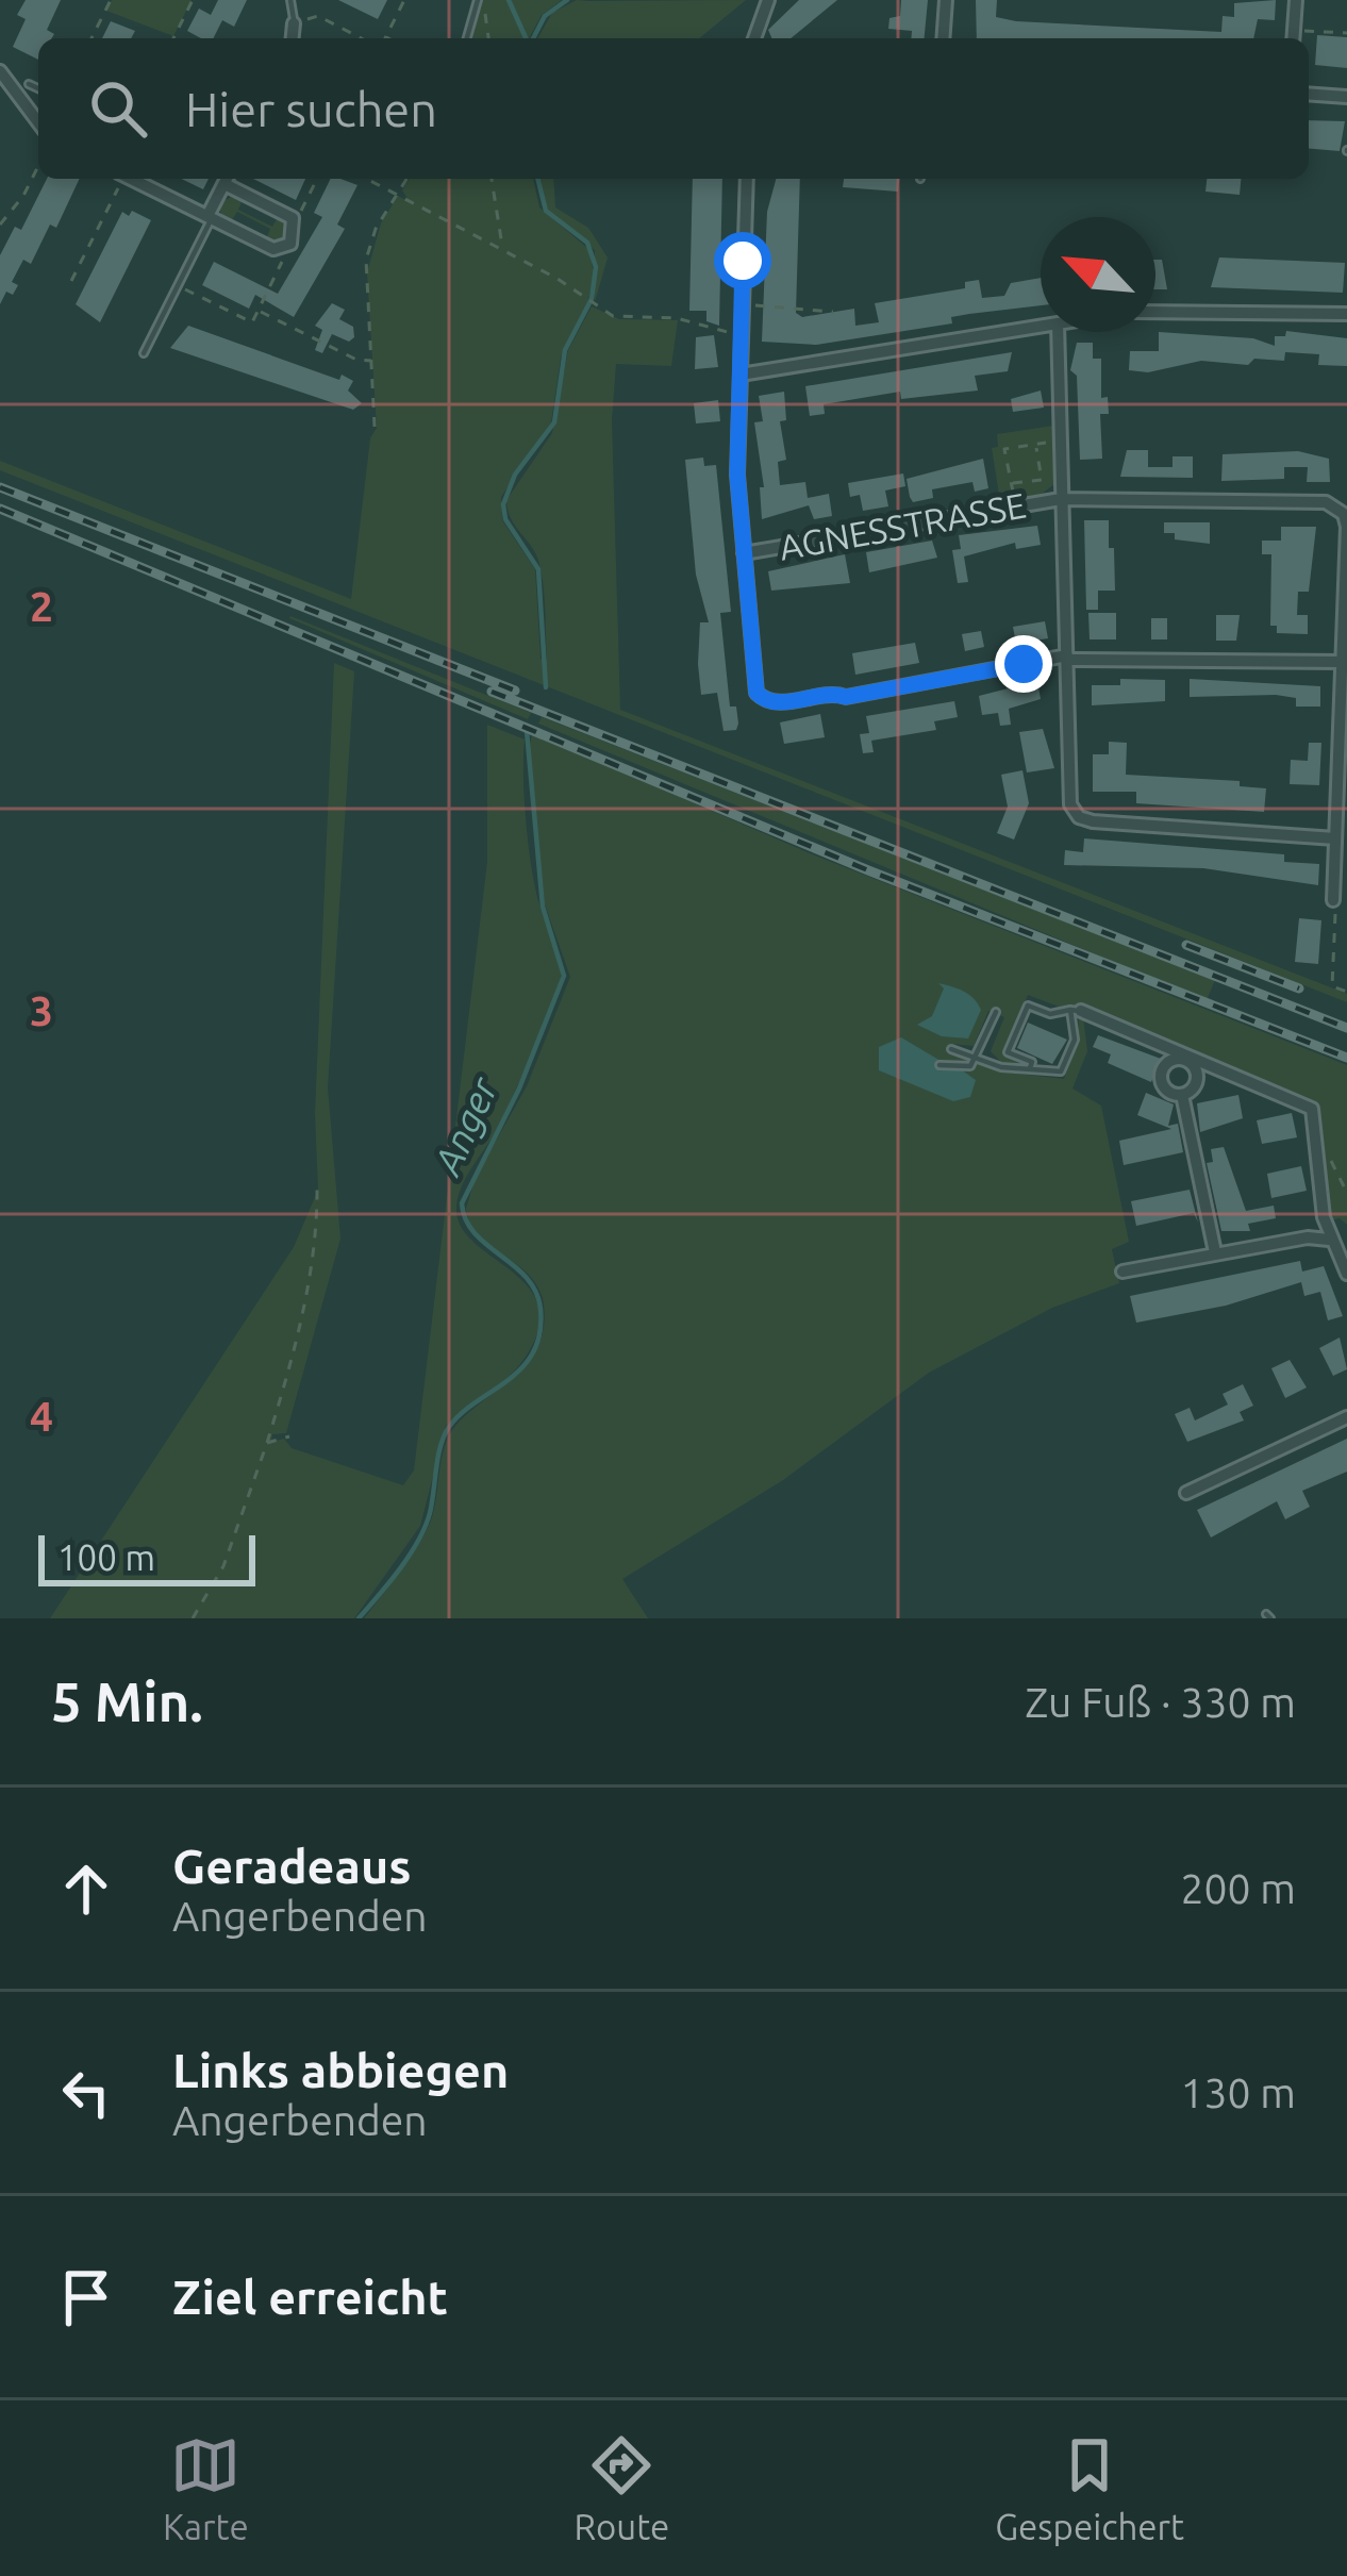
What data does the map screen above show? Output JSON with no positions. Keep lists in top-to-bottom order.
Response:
{
  "streets": {
    "street": ["AGNESSTRASSE"]
  },
  "water": ["Anger"],
  "scale_bar": "100 m",
  "north": "top left",
  "page": {
    "search": "Hier suchen",
    "scale": "100 m",
    "heading": ["5 Min.", "Zu Fuß · 330 m"],
    "list": [
      ["Geradeaus", "Angerbenden", "200 m"],
      ["Links abbiegen", "Angerbenden", "130 m"],
      "Ziel erreicht"
    ],
    "nav": ["Karte", "Route", "Gespeichert"]
  },
  "grid": {
    "rows": ["2", "3", "4"]
  }
}
